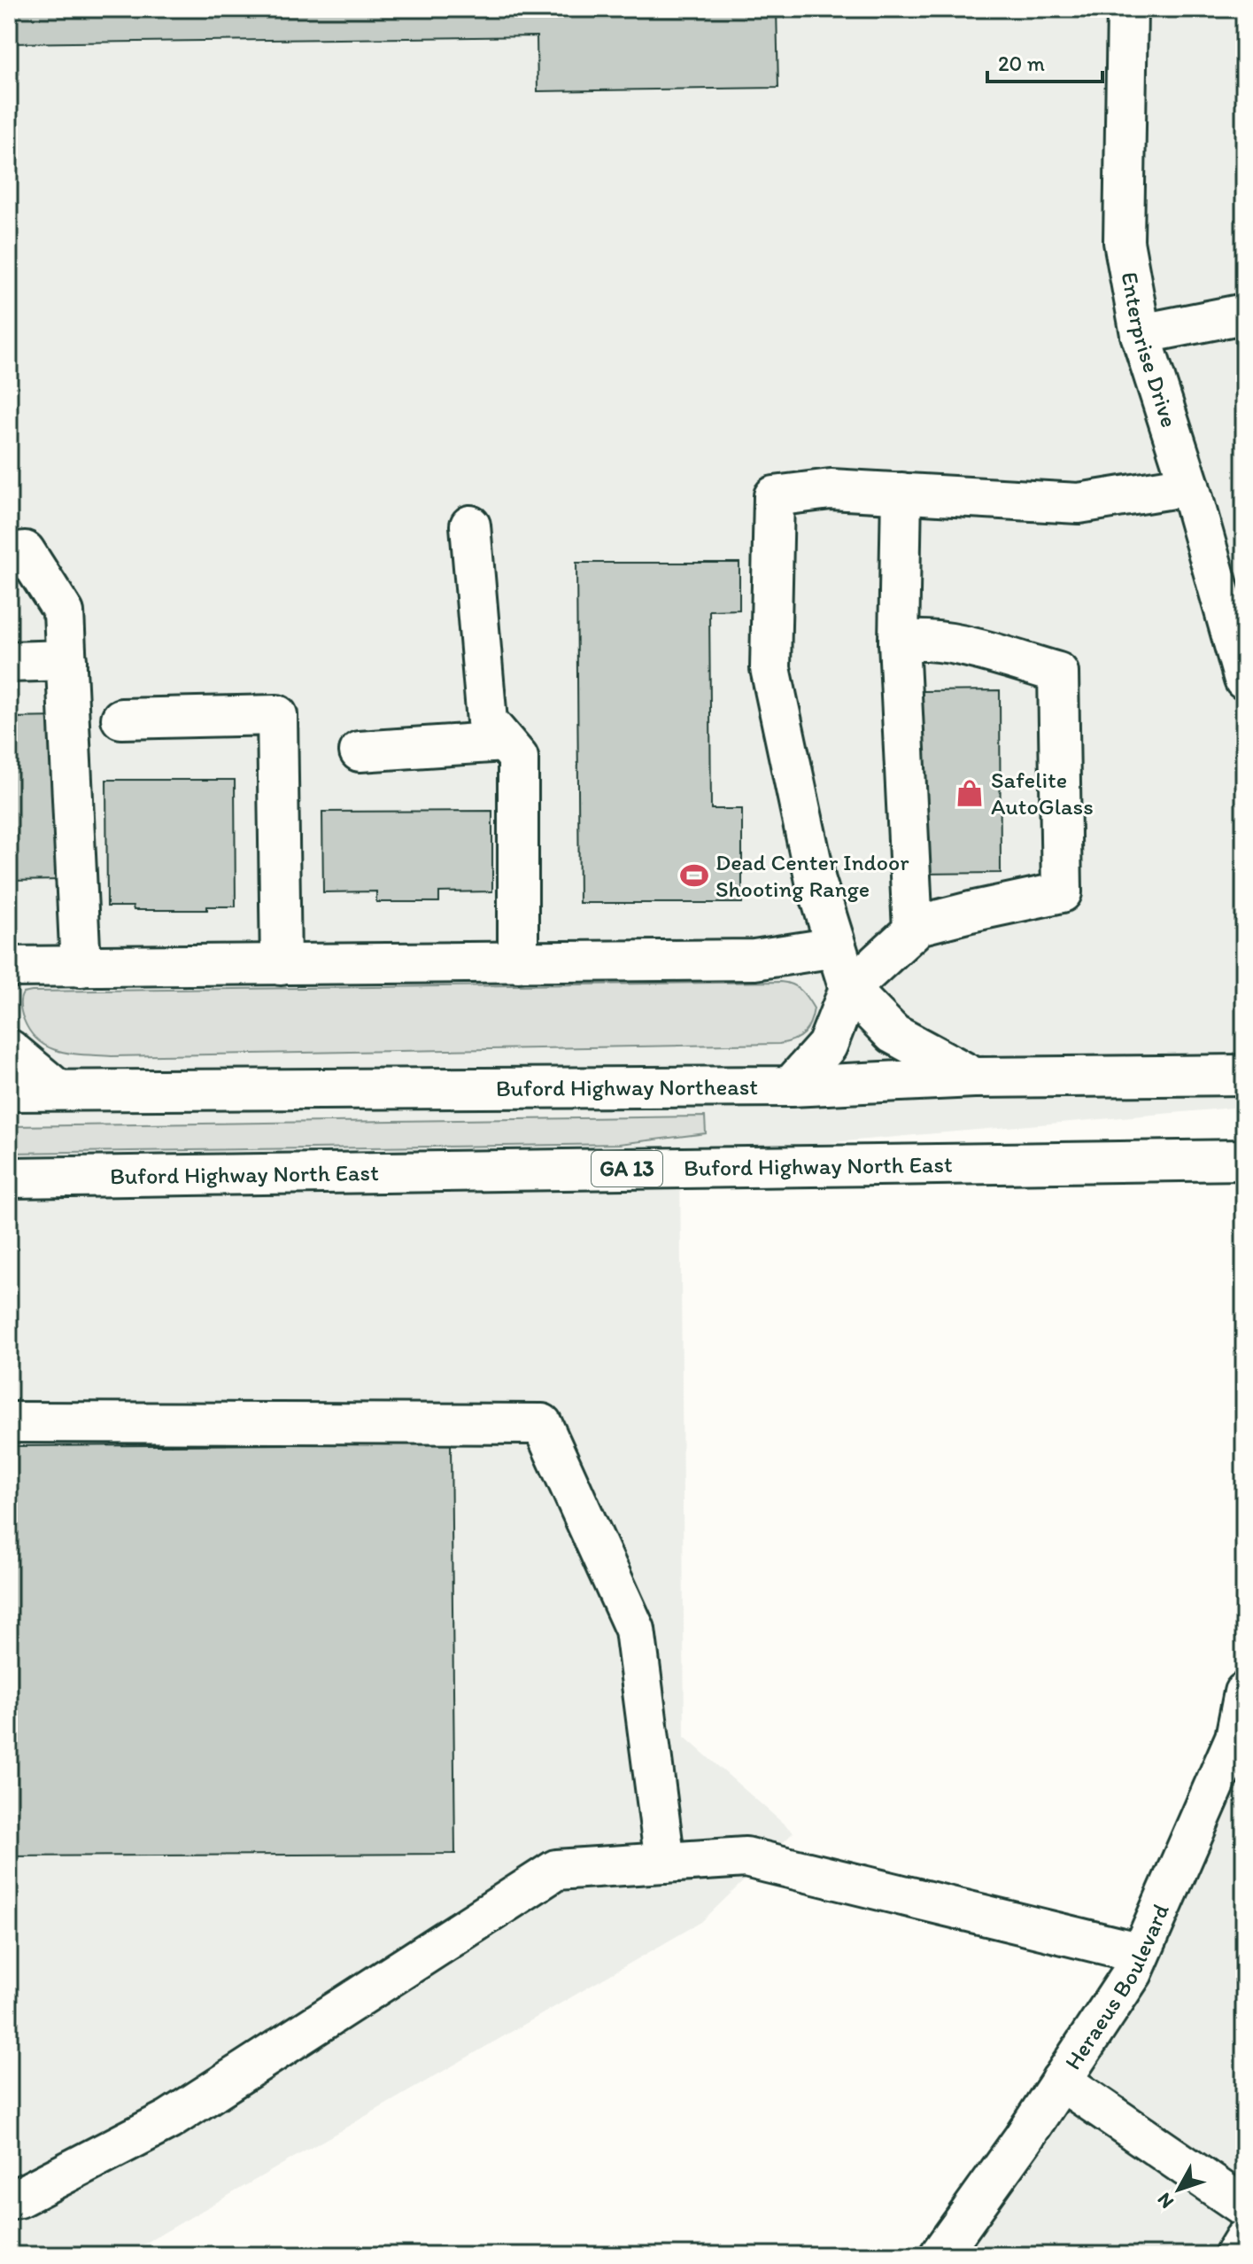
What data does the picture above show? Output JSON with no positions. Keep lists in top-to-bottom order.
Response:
{
  "streets": {
    "main road": [
      "Enterprise Drive",
      "Buford Highway Northeast",
      "Buford Highway North East",
      "GA 13",
      "Heraeus Boulevard"
    ]
  },
  "places": {
    "shop": ["Safelite AutoGlass"],
    "sports": ["Dead Center Indoor Shooting Range"]
  },
  "scale_bar": "20 m",
  "north": "bottom left"
}
